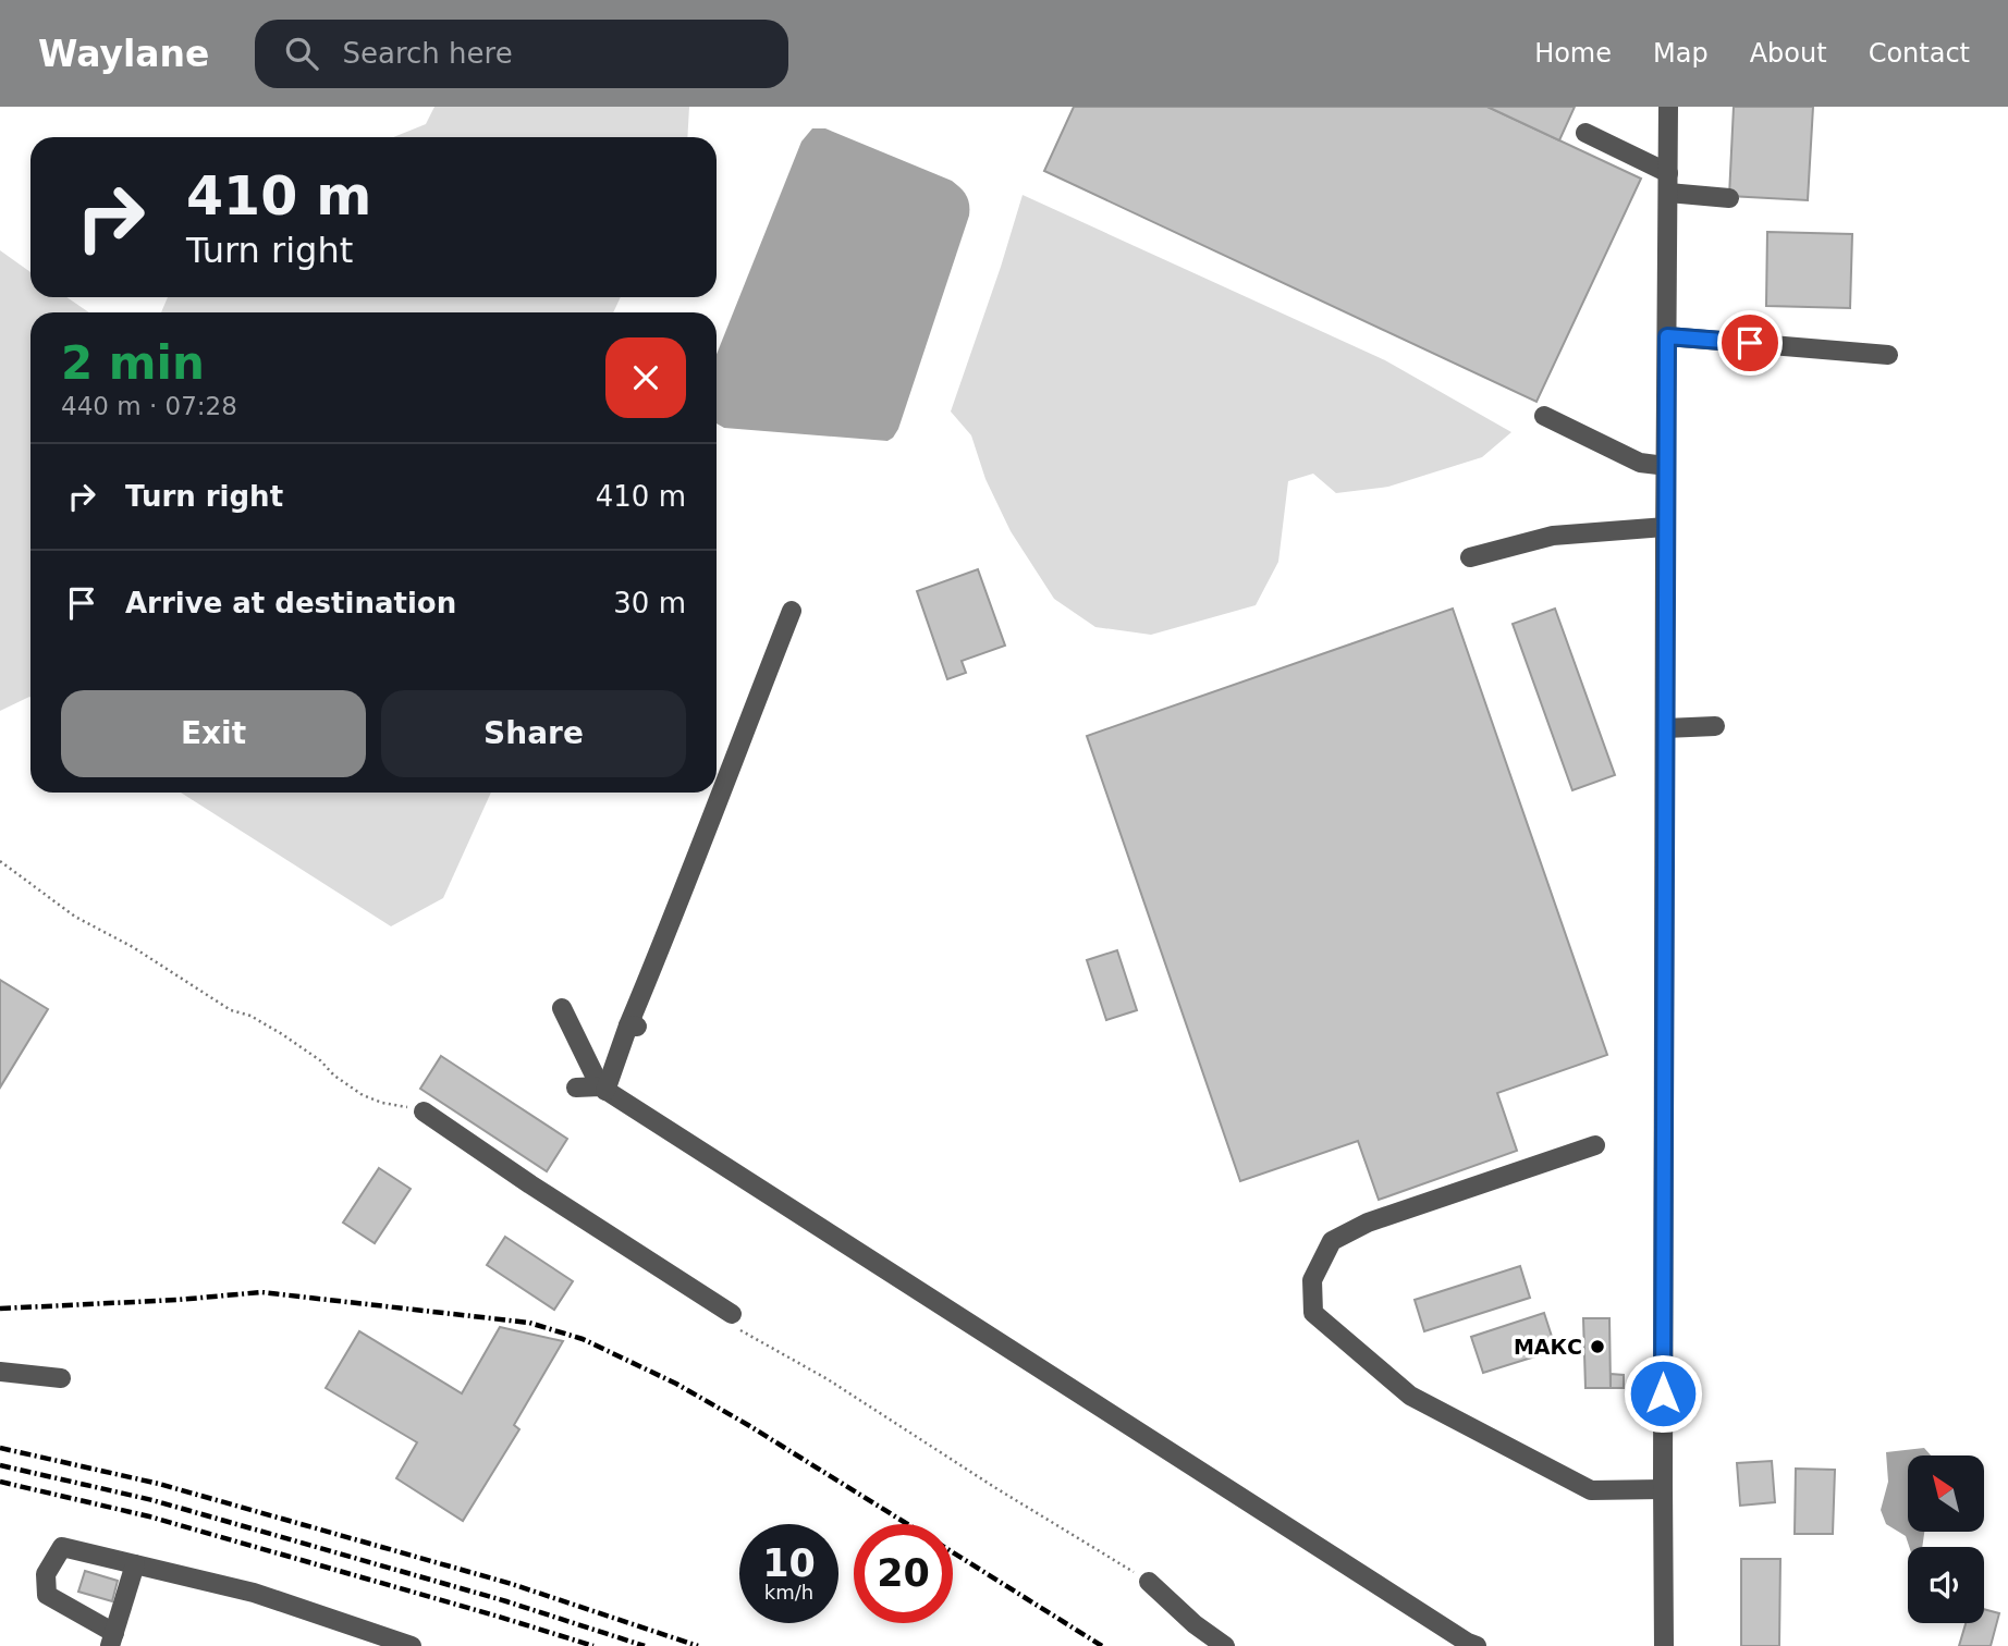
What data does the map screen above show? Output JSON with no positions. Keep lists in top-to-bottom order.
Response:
{
  "places": ["МАКС"],
  "north": "top left",
  "page": {
    "header": "Waylane",
    "search": "Search here",
    "nav": [
      "Home",
      "Map",
      "About",
      "Contact"
    ],
    "turn": ["410 m", "Turn right"],
    "heading": ["2 min", "440 m · 07:28"],
    "list": [
      {
        "name": "Turn right",
        "value": "410 m"
      },
      {
        "name": "Arrive at destination",
        "value": "30 m"
      }
    ],
    "buttons": ["Exit", "Share"],
    "speed": "10 km/h",
    "limit": "20"
  }
}
